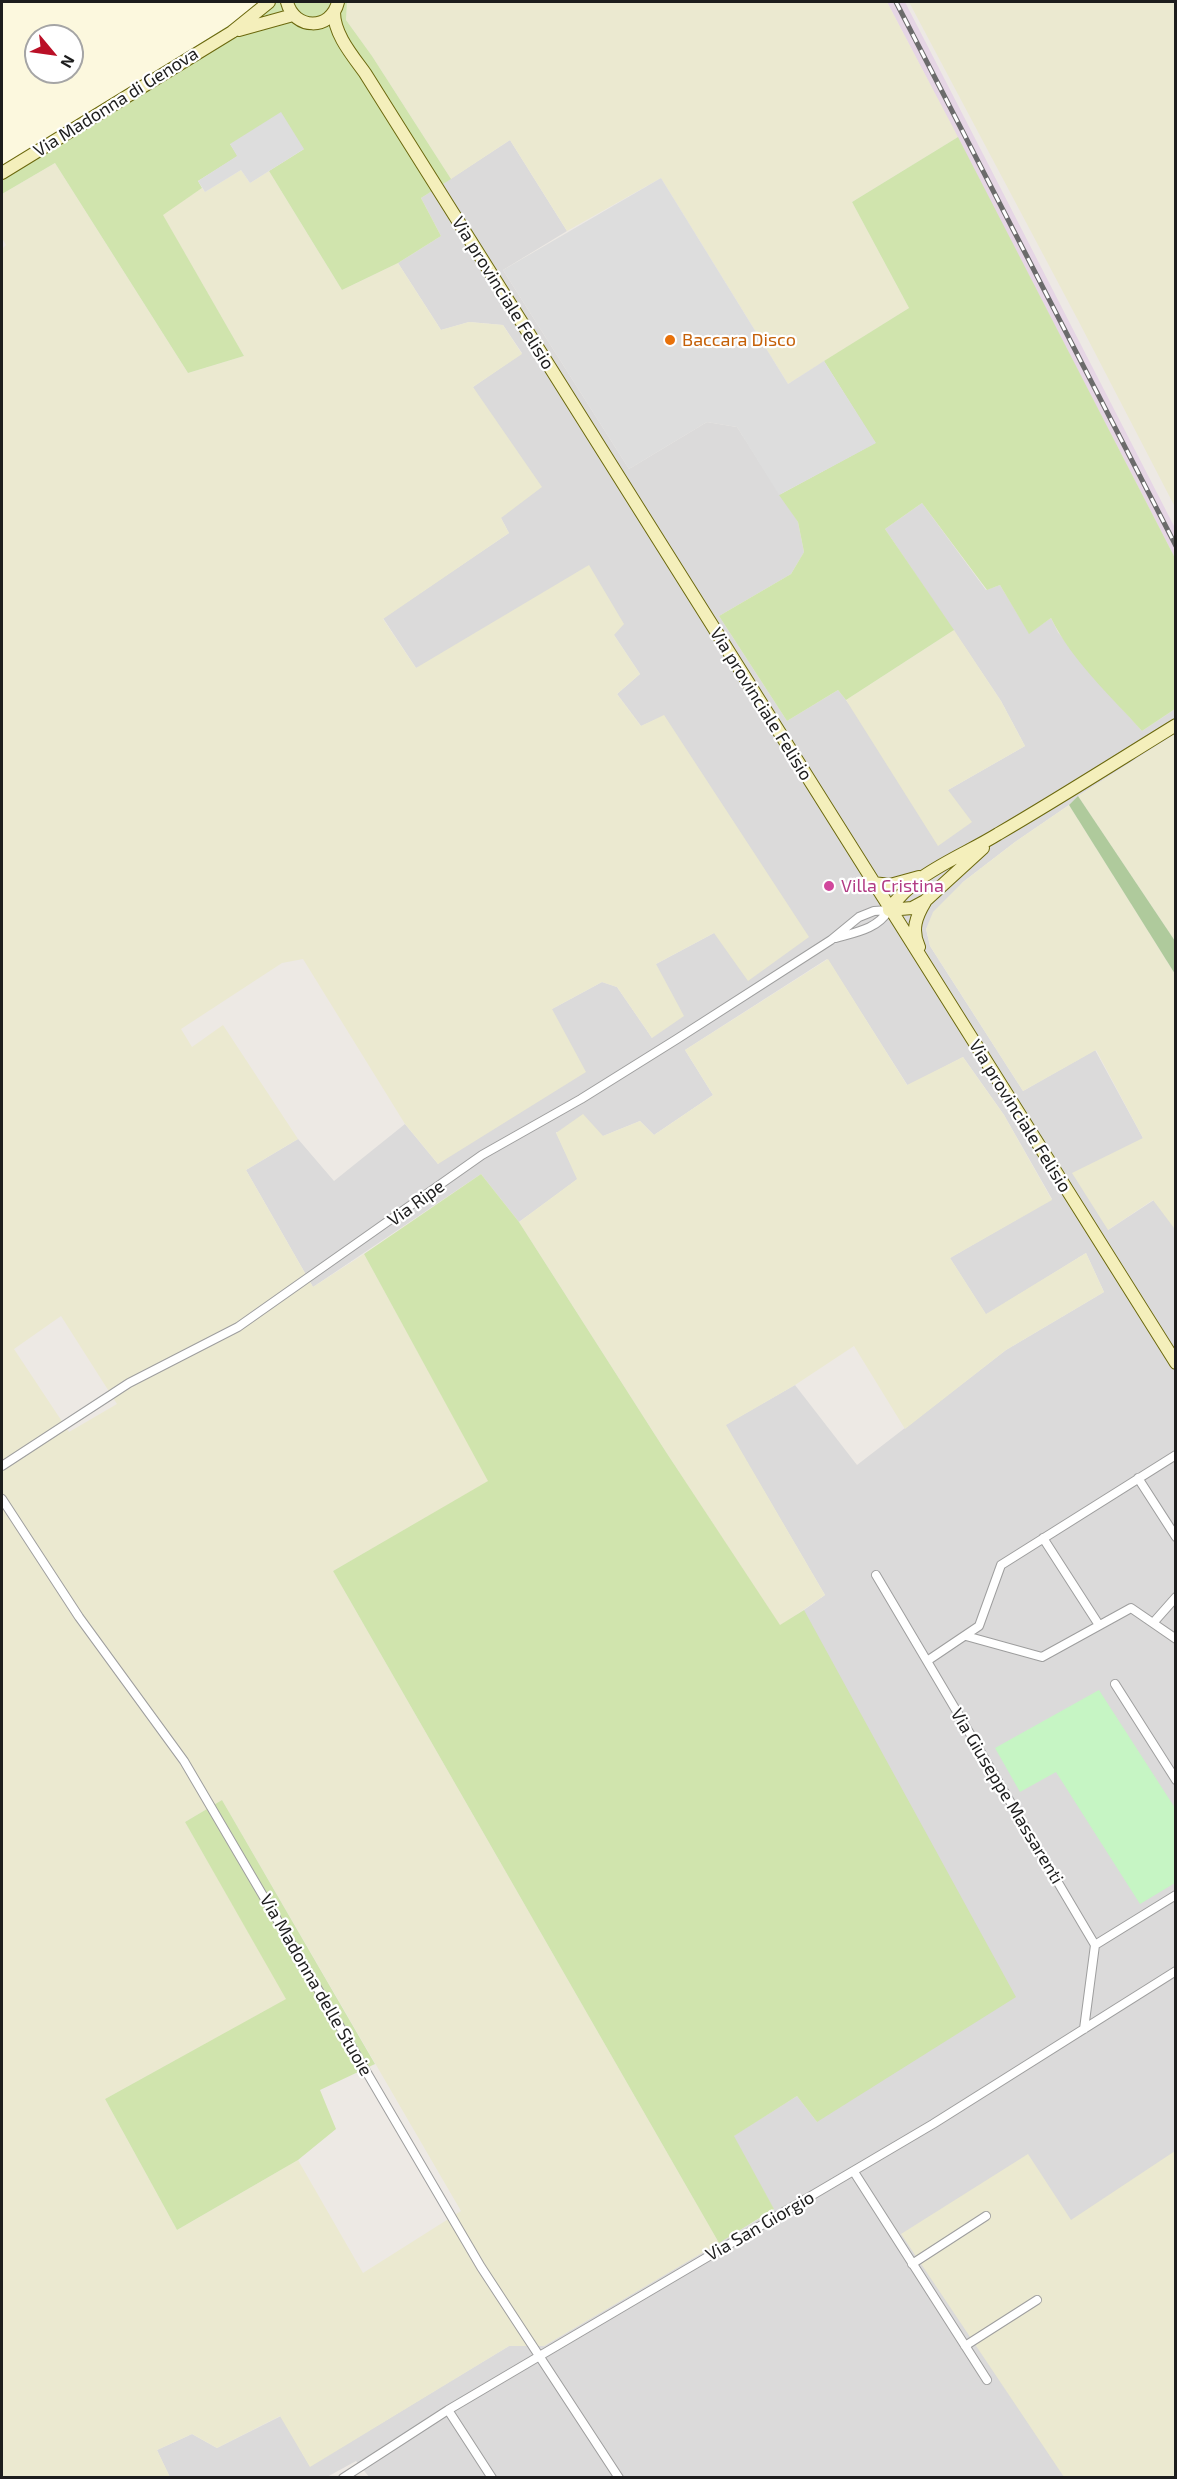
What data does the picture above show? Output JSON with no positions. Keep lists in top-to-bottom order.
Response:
{
  "streets": {
    "main road": ["Via Madonna di Genova", "Via provinciale Felisio"],
    "street": [
      "Via Ripe",
      "Via Giuseppe Massarenti",
      "Via Madonna delle Stuoie",
      "Via San Giorgio"
    ]
  },
  "crossings": [
    ["Via provinciale Felisio", "Via Ripe"],
    ["Via Madonna delle Stuoie", "Via San Giorgio"]
  ],
  "places": ["Baccara Disco", "Villa Cristina"],
  "north": "bottom right"
}
